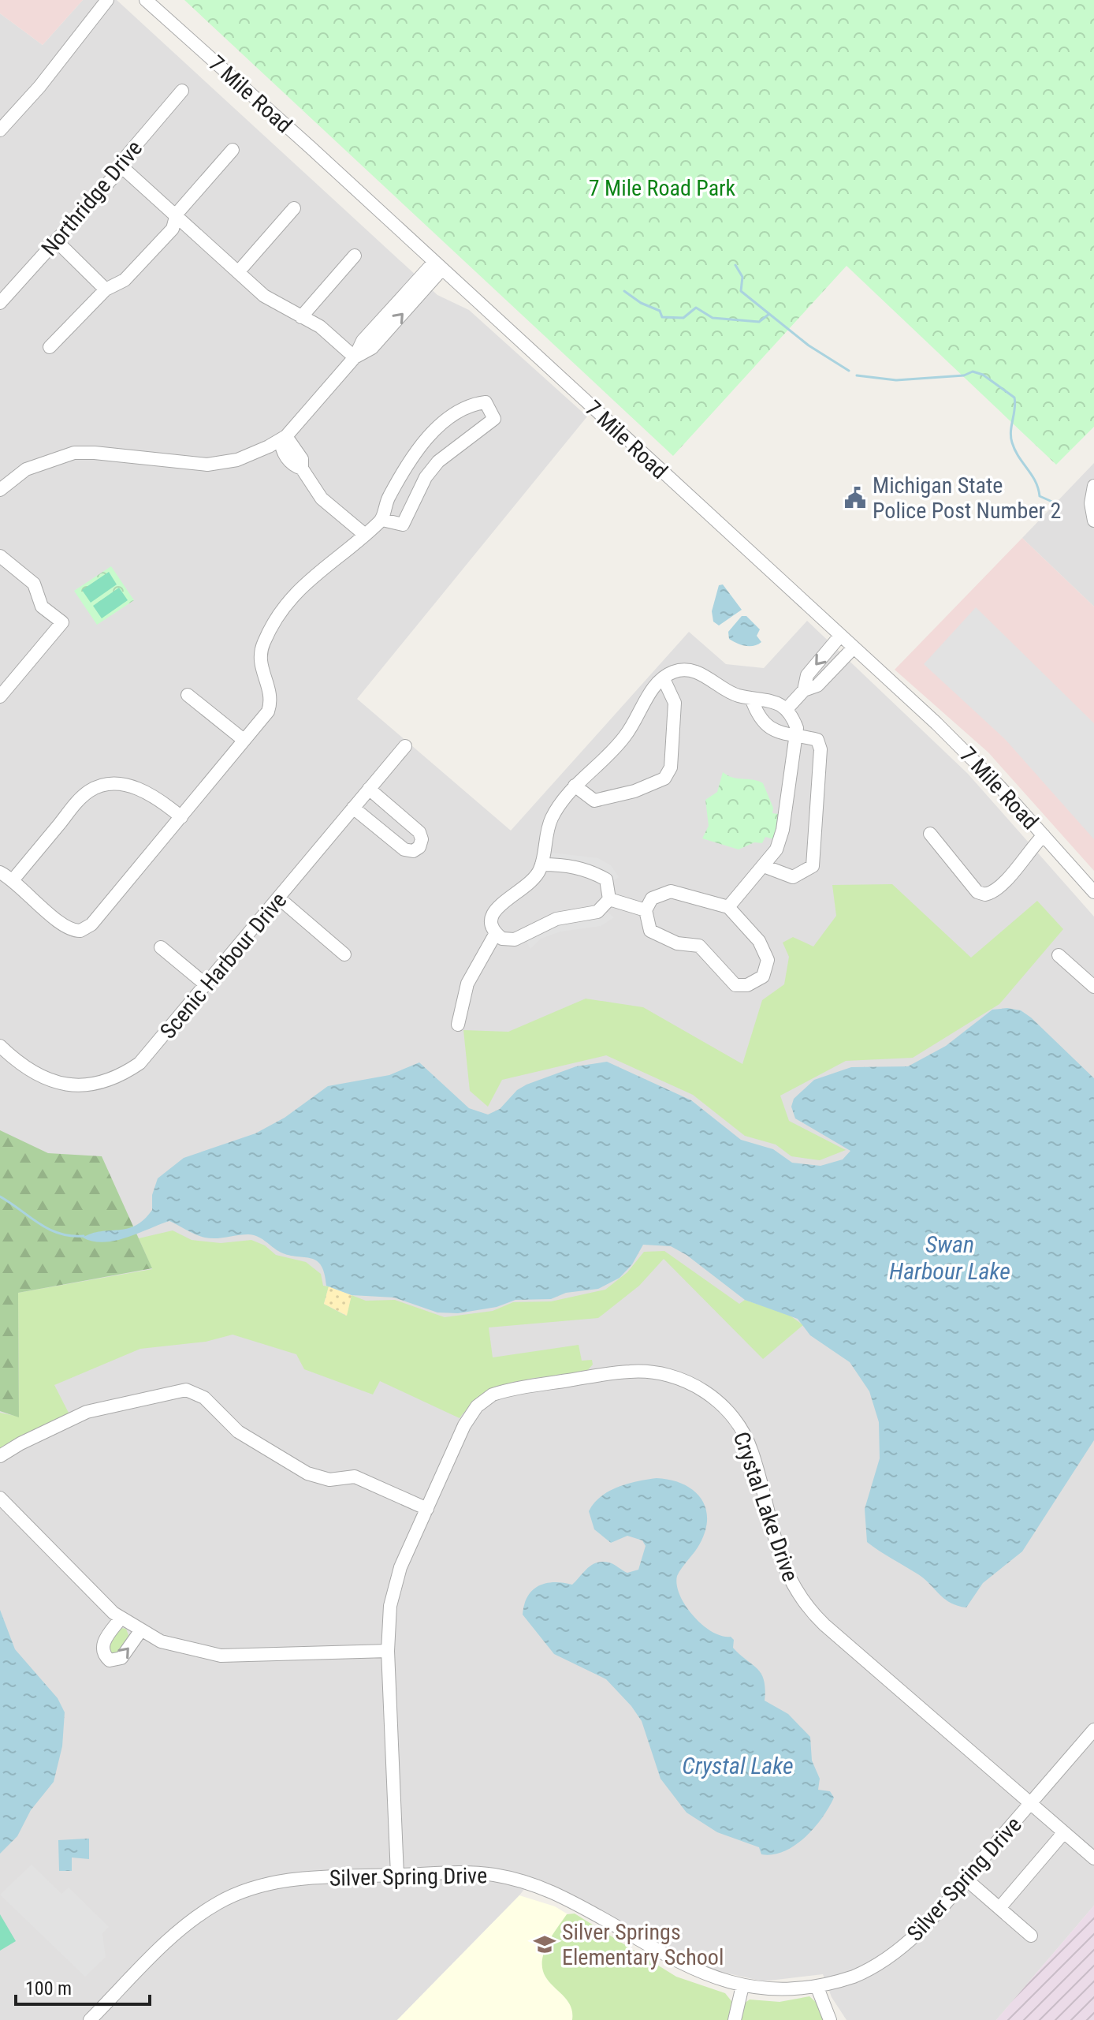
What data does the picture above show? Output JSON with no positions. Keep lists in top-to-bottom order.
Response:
{
  "streets": {
    "street": [
      "7 Mile Road",
      "Northridge Drive",
      "Scenic Harbour Drive",
      "Crystal Lake Drive",
      "Silver Spring Drive"
    ]
  },
  "crossings": [
    ["Crystal Lake Drive", "Silver Spring Drive"]
  ],
  "water": ["Swan Harbour Lake", "Crystal Lake"],
  "parks": ["7 Mile Road Park"],
  "places": {
    "public building": ["Michigan State Police Post Number 2"],
    "school or university": ["Silver Springs Elementary School"]
  },
  "scale_bar": "100 m"
}
